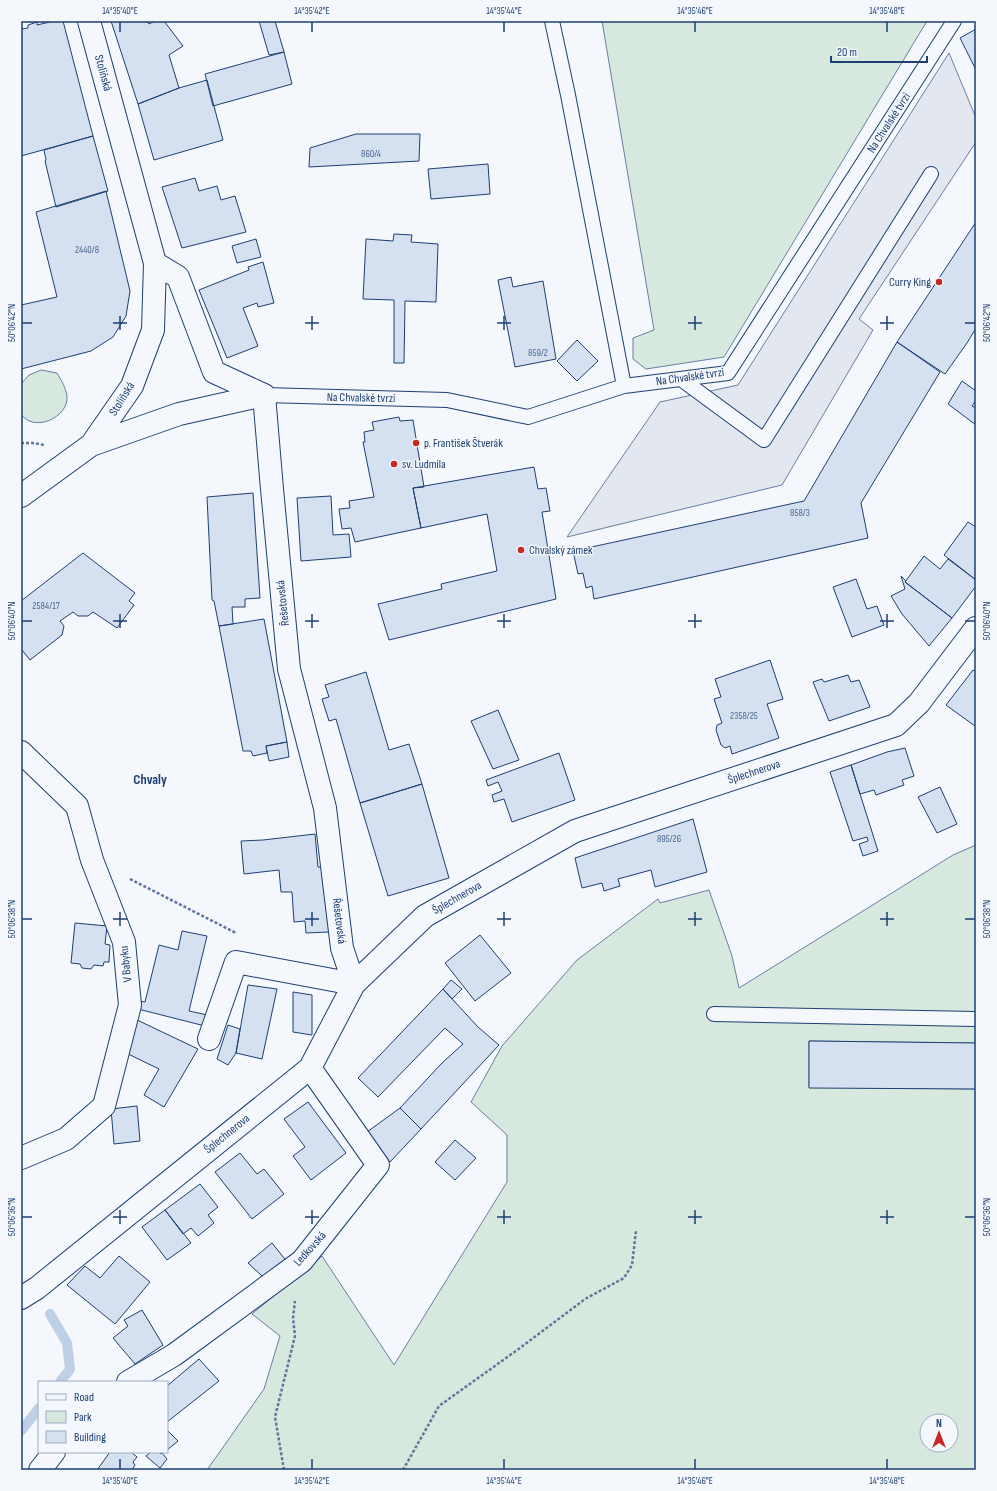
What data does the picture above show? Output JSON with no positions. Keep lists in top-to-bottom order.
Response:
{
  "streets": {
    "street": [
      "Stoliňská",
      "Řešetovská",
      "Šplechnerova",
      "V Babyku",
      "Ledkovská"
    ],
    "lane": ["Na Chvalské tvrzi"]
  },
  "crossings": [
    ["Na Chvalské tvrzi", "Řešetovská"],
    ["Řešetovská", "Šplechnerova"],
    ["Šplechnerova", "Ledkovská"]
  ],
  "districts": ["Chvaly"],
  "places": [
    "Curry King",
    "p. František Štverák",
    "sv. Ludmila",
    "Chvalský zámek"
  ],
  "house_numbers": [
    "860/4",
    "2440/8",
    "859/2",
    "858/3",
    "2584/17",
    "2358/25",
    "895/26"
  ],
  "legend": ["Road", "Park", "Building"],
  "scale_bar": "20 m",
  "north": "top",
  "coordinates": [
    "14°35'40\"E",
    "14°35'42\"E",
    "14°35'44\"E",
    "14°35'46\"E",
    "14°35'48\"E",
    "50°06'42\"N",
    "50°06'40\"N",
    "50°06'38\"N",
    "50°06'36\"N"
  ]
}
